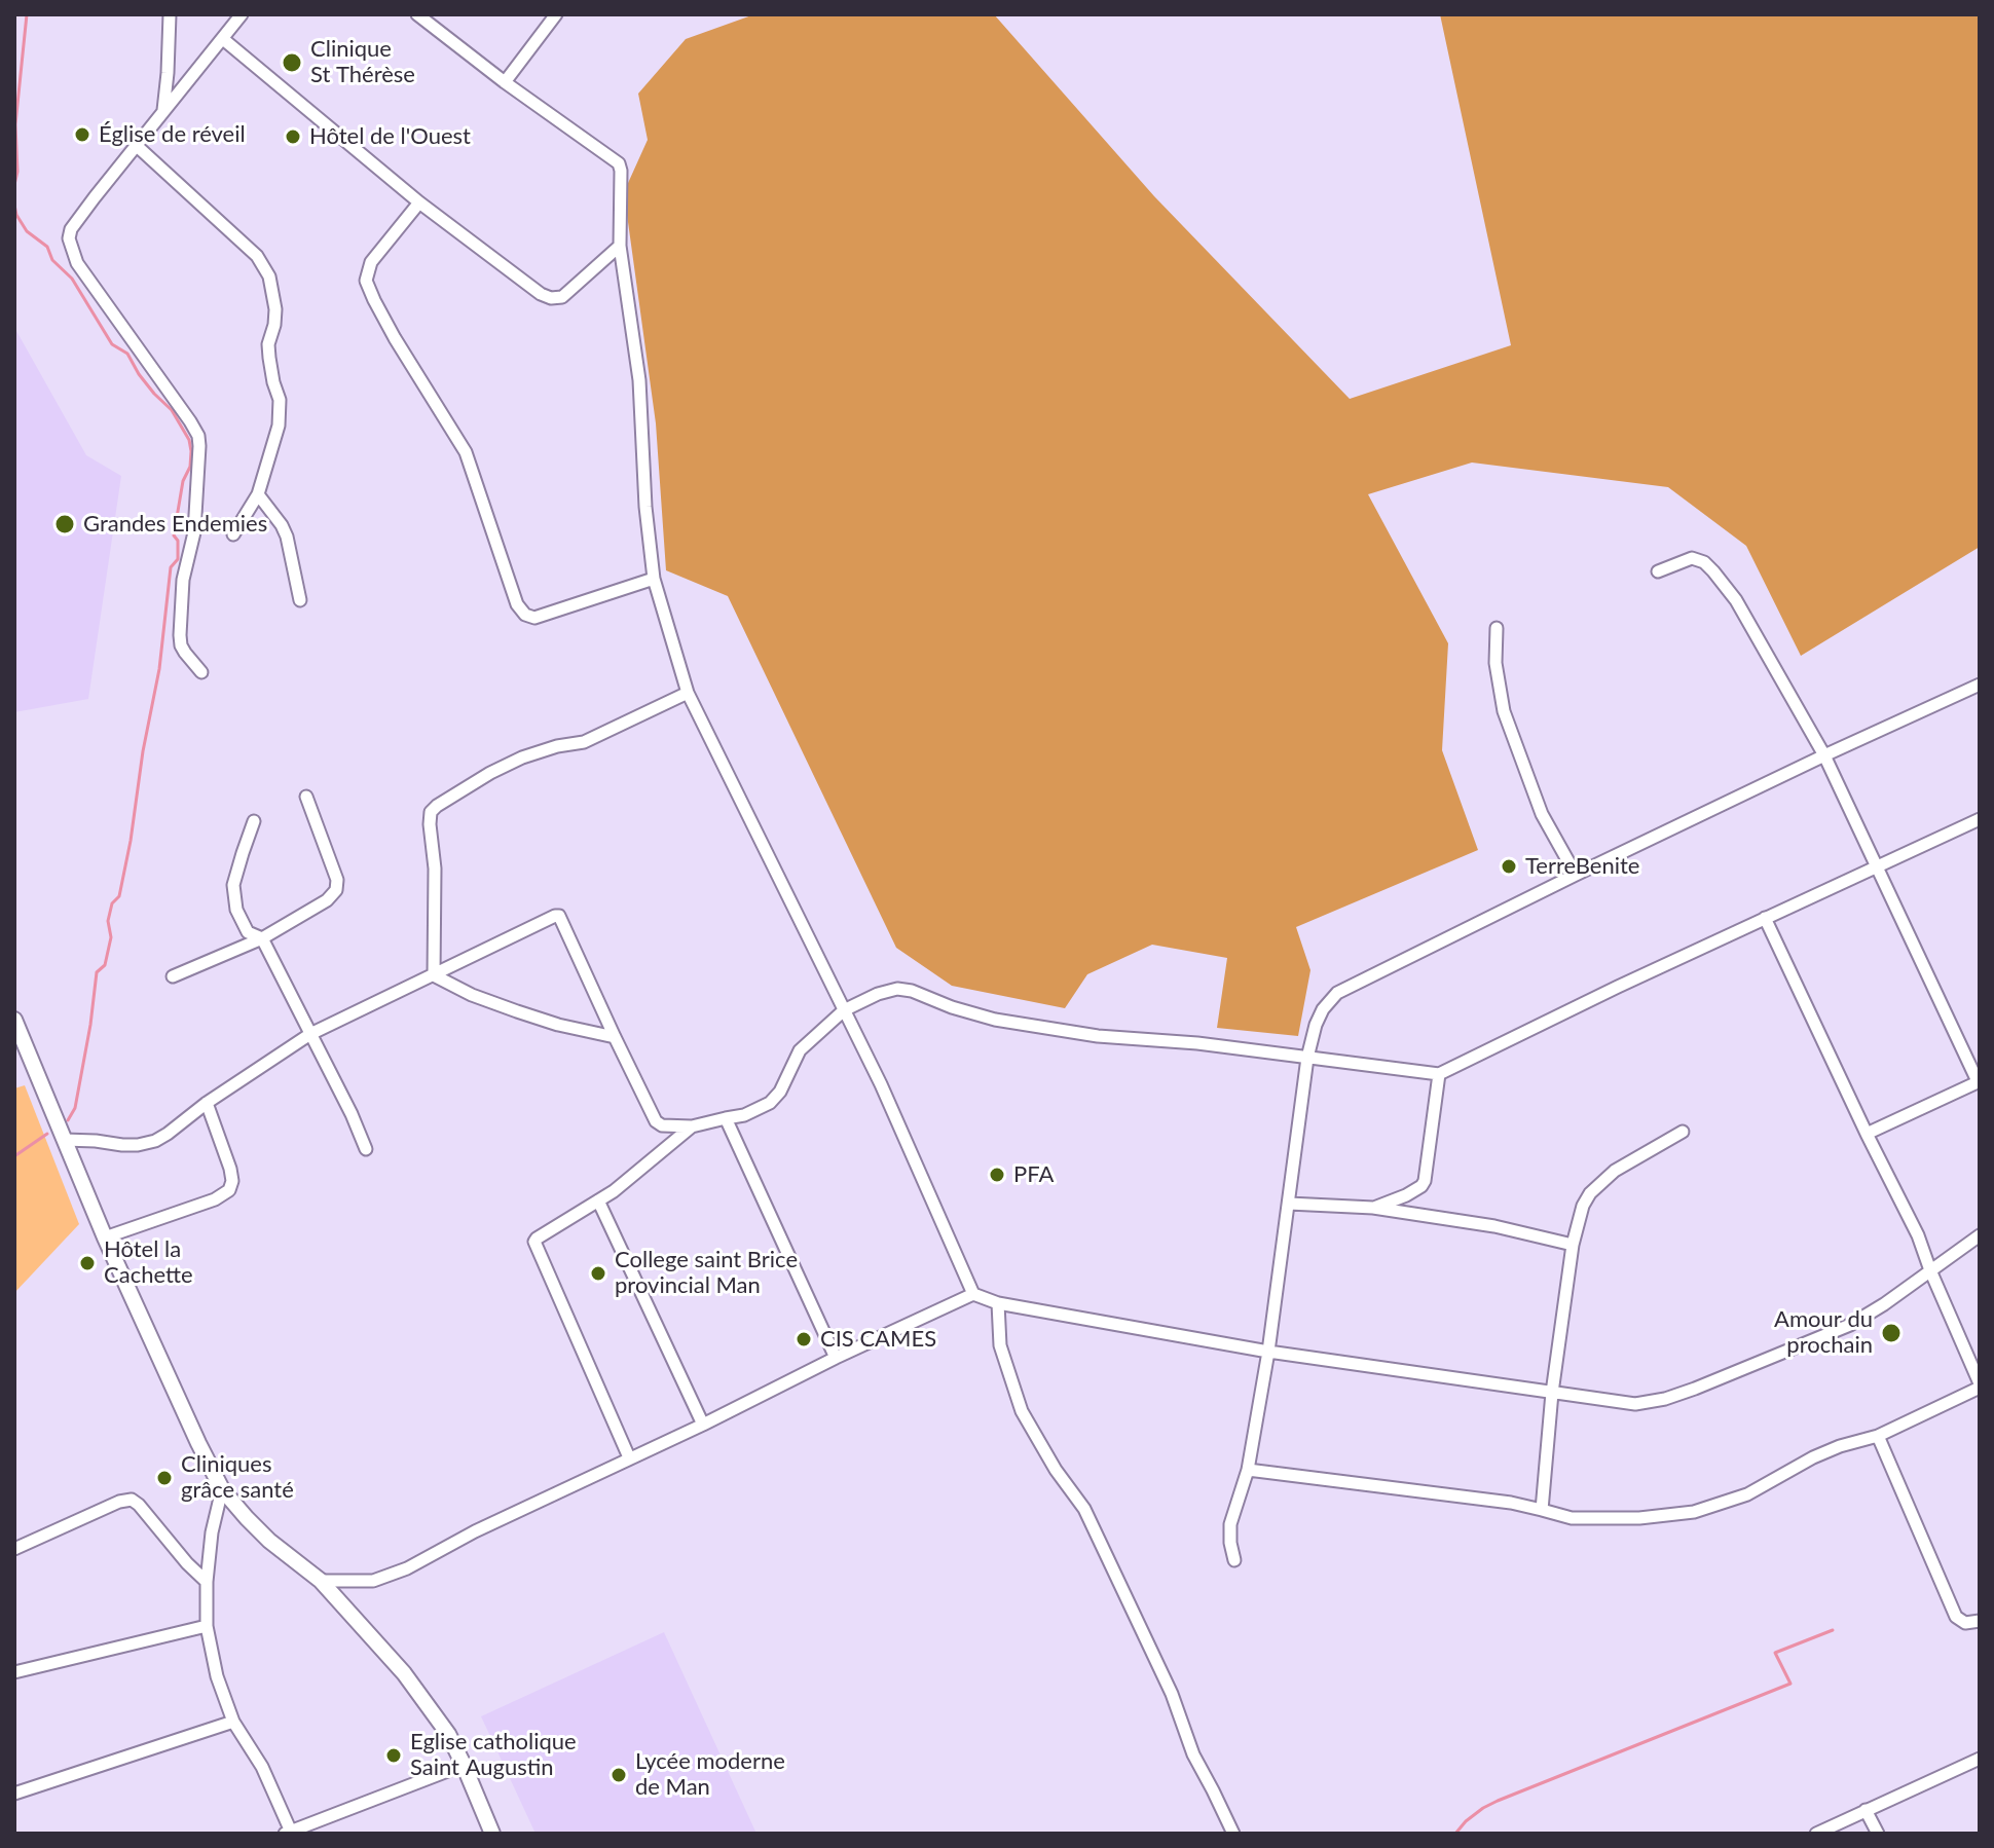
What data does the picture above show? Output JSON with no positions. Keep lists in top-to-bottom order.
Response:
{
  "places": [
    "Clinique St Thérèse",
    "Église de réveil",
    "Hôtel de l'Ouest",
    "Grandes Endemies",
    "TerreBenite",
    "PFA",
    "Hôtel la Cachette",
    "College saint Brice provincial Man",
    "Amour du prochain",
    "CIS CAMES",
    "Cliniques grâce santé",
    "Eglise catholique Saint Augustin",
    "Lycée moderne de Man"
  ]
}
